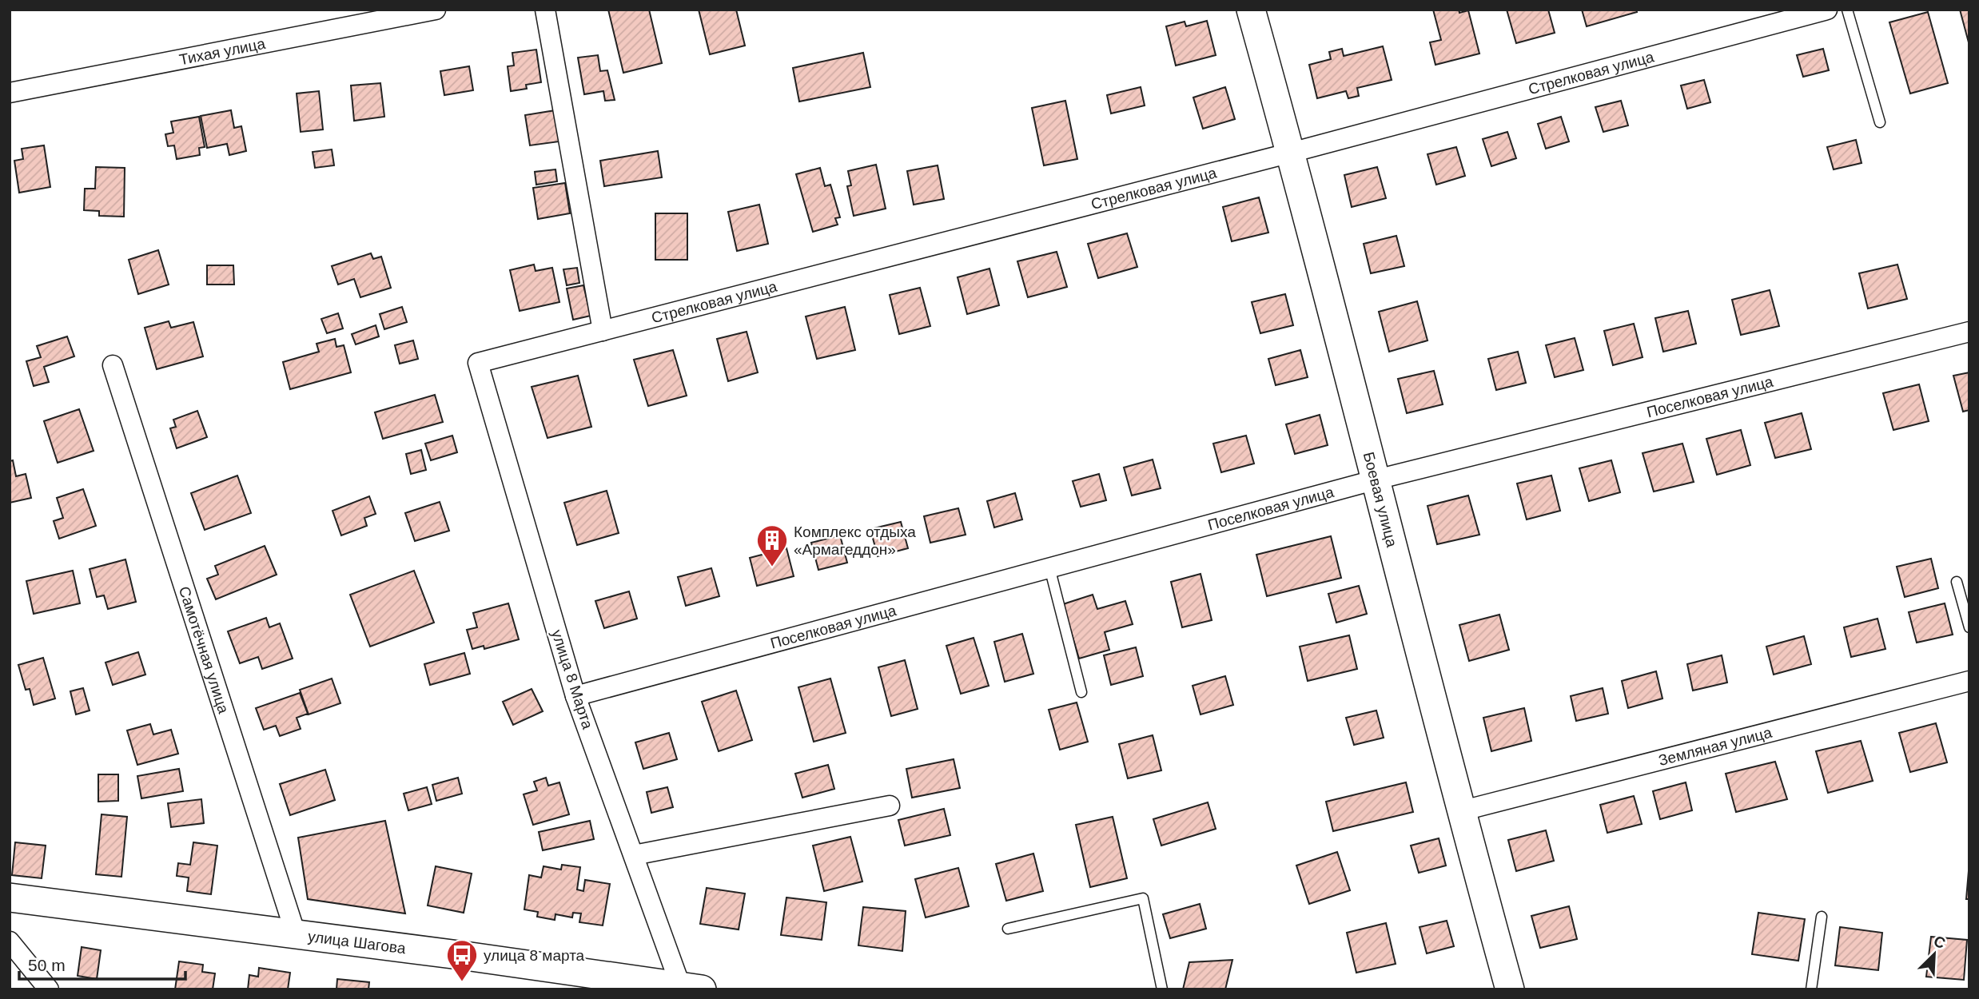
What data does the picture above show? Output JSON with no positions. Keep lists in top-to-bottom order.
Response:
{
  "streets": {
    "street": [
      "Тихая улица",
      "Стрелковая улица",
      "Поселковая улица",
      "Боевая улица",
      "Самотёчная улица",
      "улица 8 Марта",
      "Земляная улица",
      "улица Шагова"
    ]
  },
  "crossings": [
    ["Стрелковая улица", "Боевая улица"],
    ["Стрелковая улица", "улица 8 Марта"],
    ["Поселковая улица", "Боевая улица"],
    ["Поселковая улица", "улица 8 Марта"],
    ["Боевая улица", "Земляная улица"],
    ["Самотёчная улица", "улица Шагова"],
    ["улица 8 Марта", "улица Шагова"]
  ],
  "places": {
    "building": ["Комплекс отдыха «Армагеддон»"],
    "bus stop": ["улица 8 марта"]
  },
  "scale_bar": "50 m",
  "north": "top right"
}
